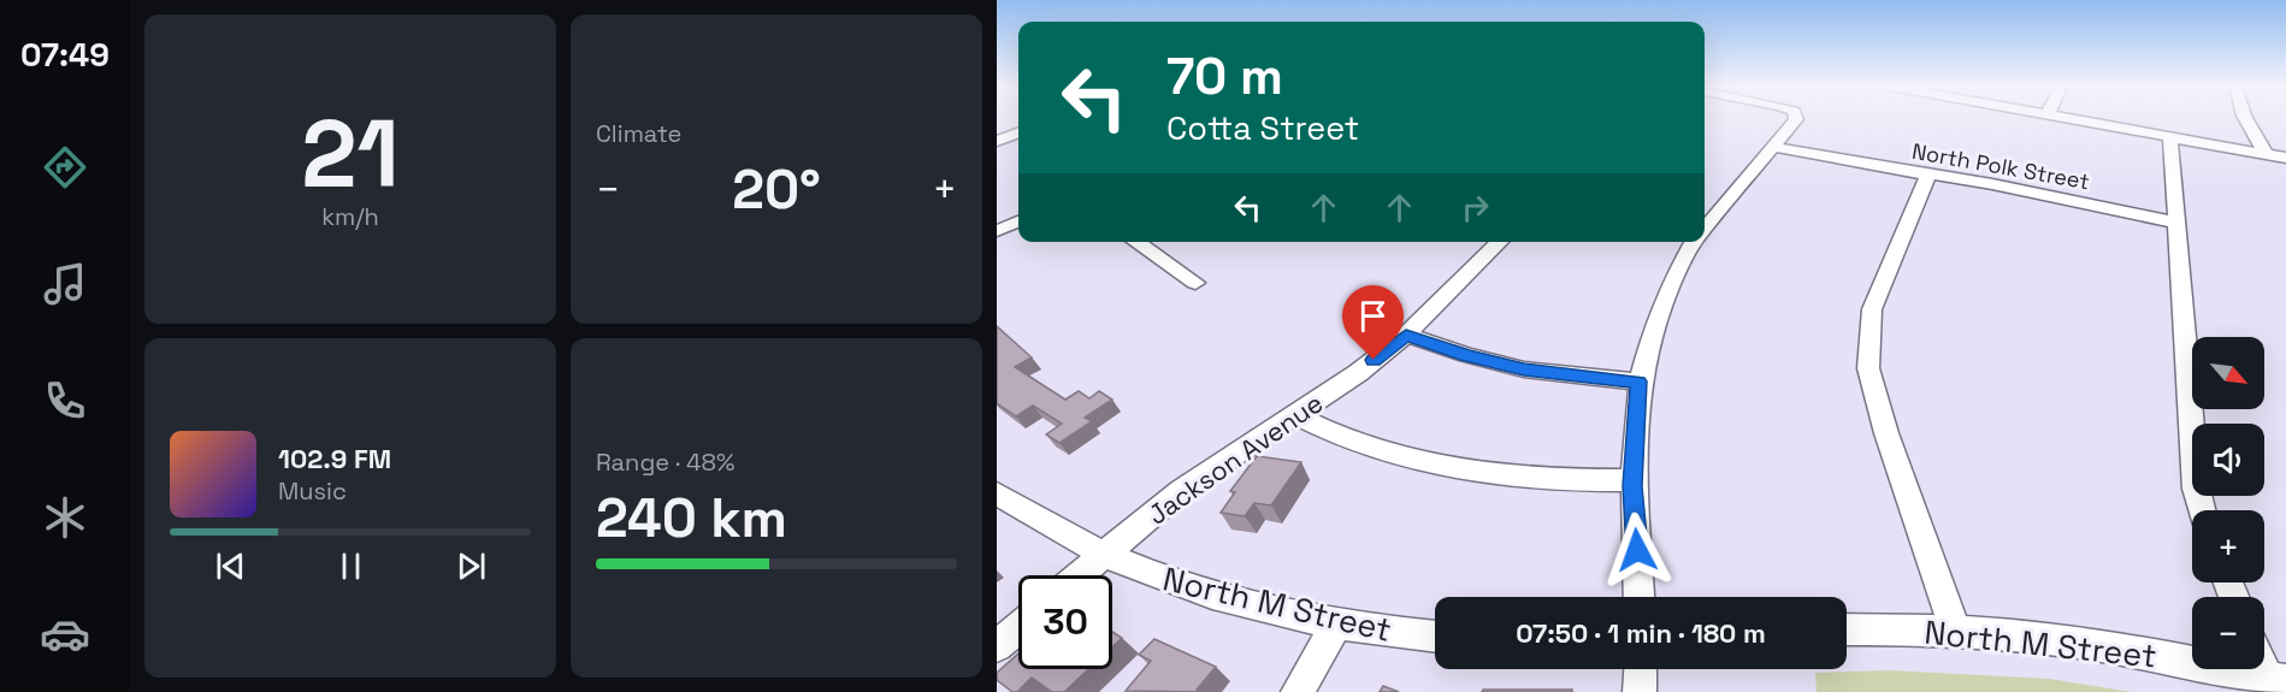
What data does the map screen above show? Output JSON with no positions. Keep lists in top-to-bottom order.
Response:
{
  "streets": {
    "street": ["North Polk Street", "Jackson Avenue", "North M Street"]
  },
  "crossings": [
    ["Jackson Avenue", "North M Street"]
  ],
  "north": "bottom right",
  "page": {
    "tabs": "07:49",
    "tile": [
      ["21", "km/h"],
      "Climate",
      ["Range · 48%", "240 km"]
    ],
    "turn": ["70 m", "Cotta Street"],
    "heat": ["−", "20°", "+"],
    "map_buttons": ["+", "−"],
    "song": ["102.9 FM", "Music"],
    "limit": "30",
    "trip": "07:50 · 1 min · 180 m"
  }
}
